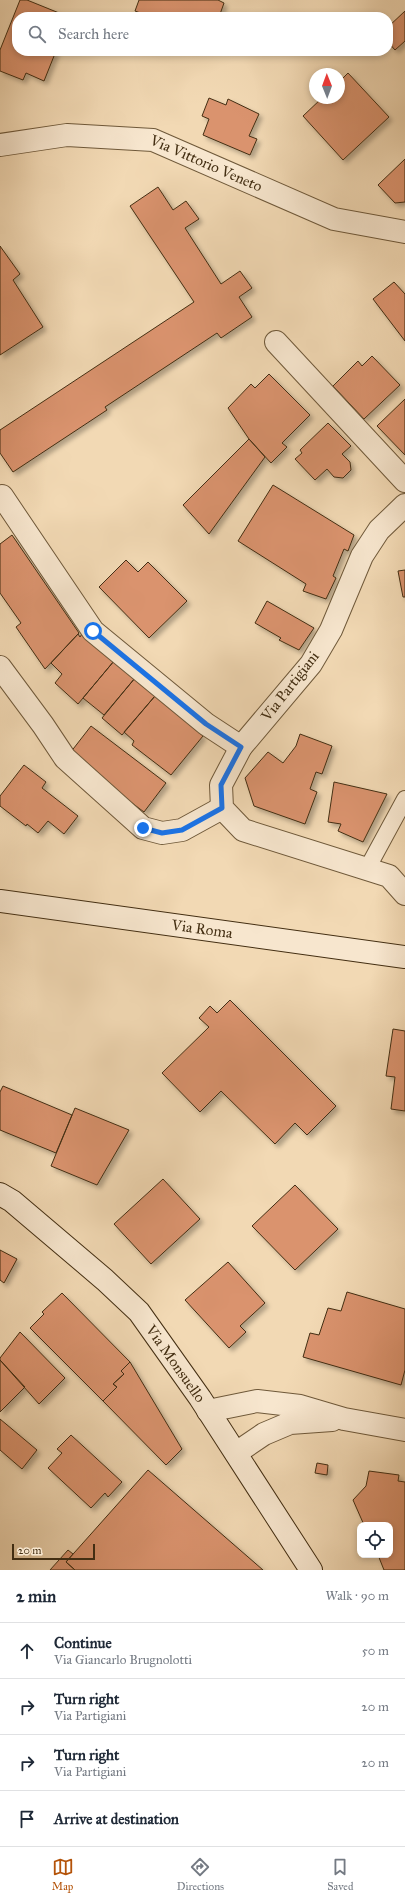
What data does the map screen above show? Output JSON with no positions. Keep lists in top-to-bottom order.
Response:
{
  "streets": {
    "street": [
      "Via Vittorio Veneto",
      "Via Partigiani",
      "Via Roma",
      "Via Monsuello"
    ]
  },
  "scale_bar": "20 m",
  "north": "top",
  "page": {
    "search": "Search here",
    "scale": "20 m",
    "heading": ["2 min", "Walk · 90 m"],
    "list": [
      ["Continue", "Via Giancarlo Brugnolotti", "50 m"],
      ["Turn right", "Via Partigiani", "20 m"],
      ["Turn right", "Via Partigiani", "20 m"],
      "Arrive at destination"
    ],
    "nav": ["Map", "Directions", "Saved"]
  }
}
